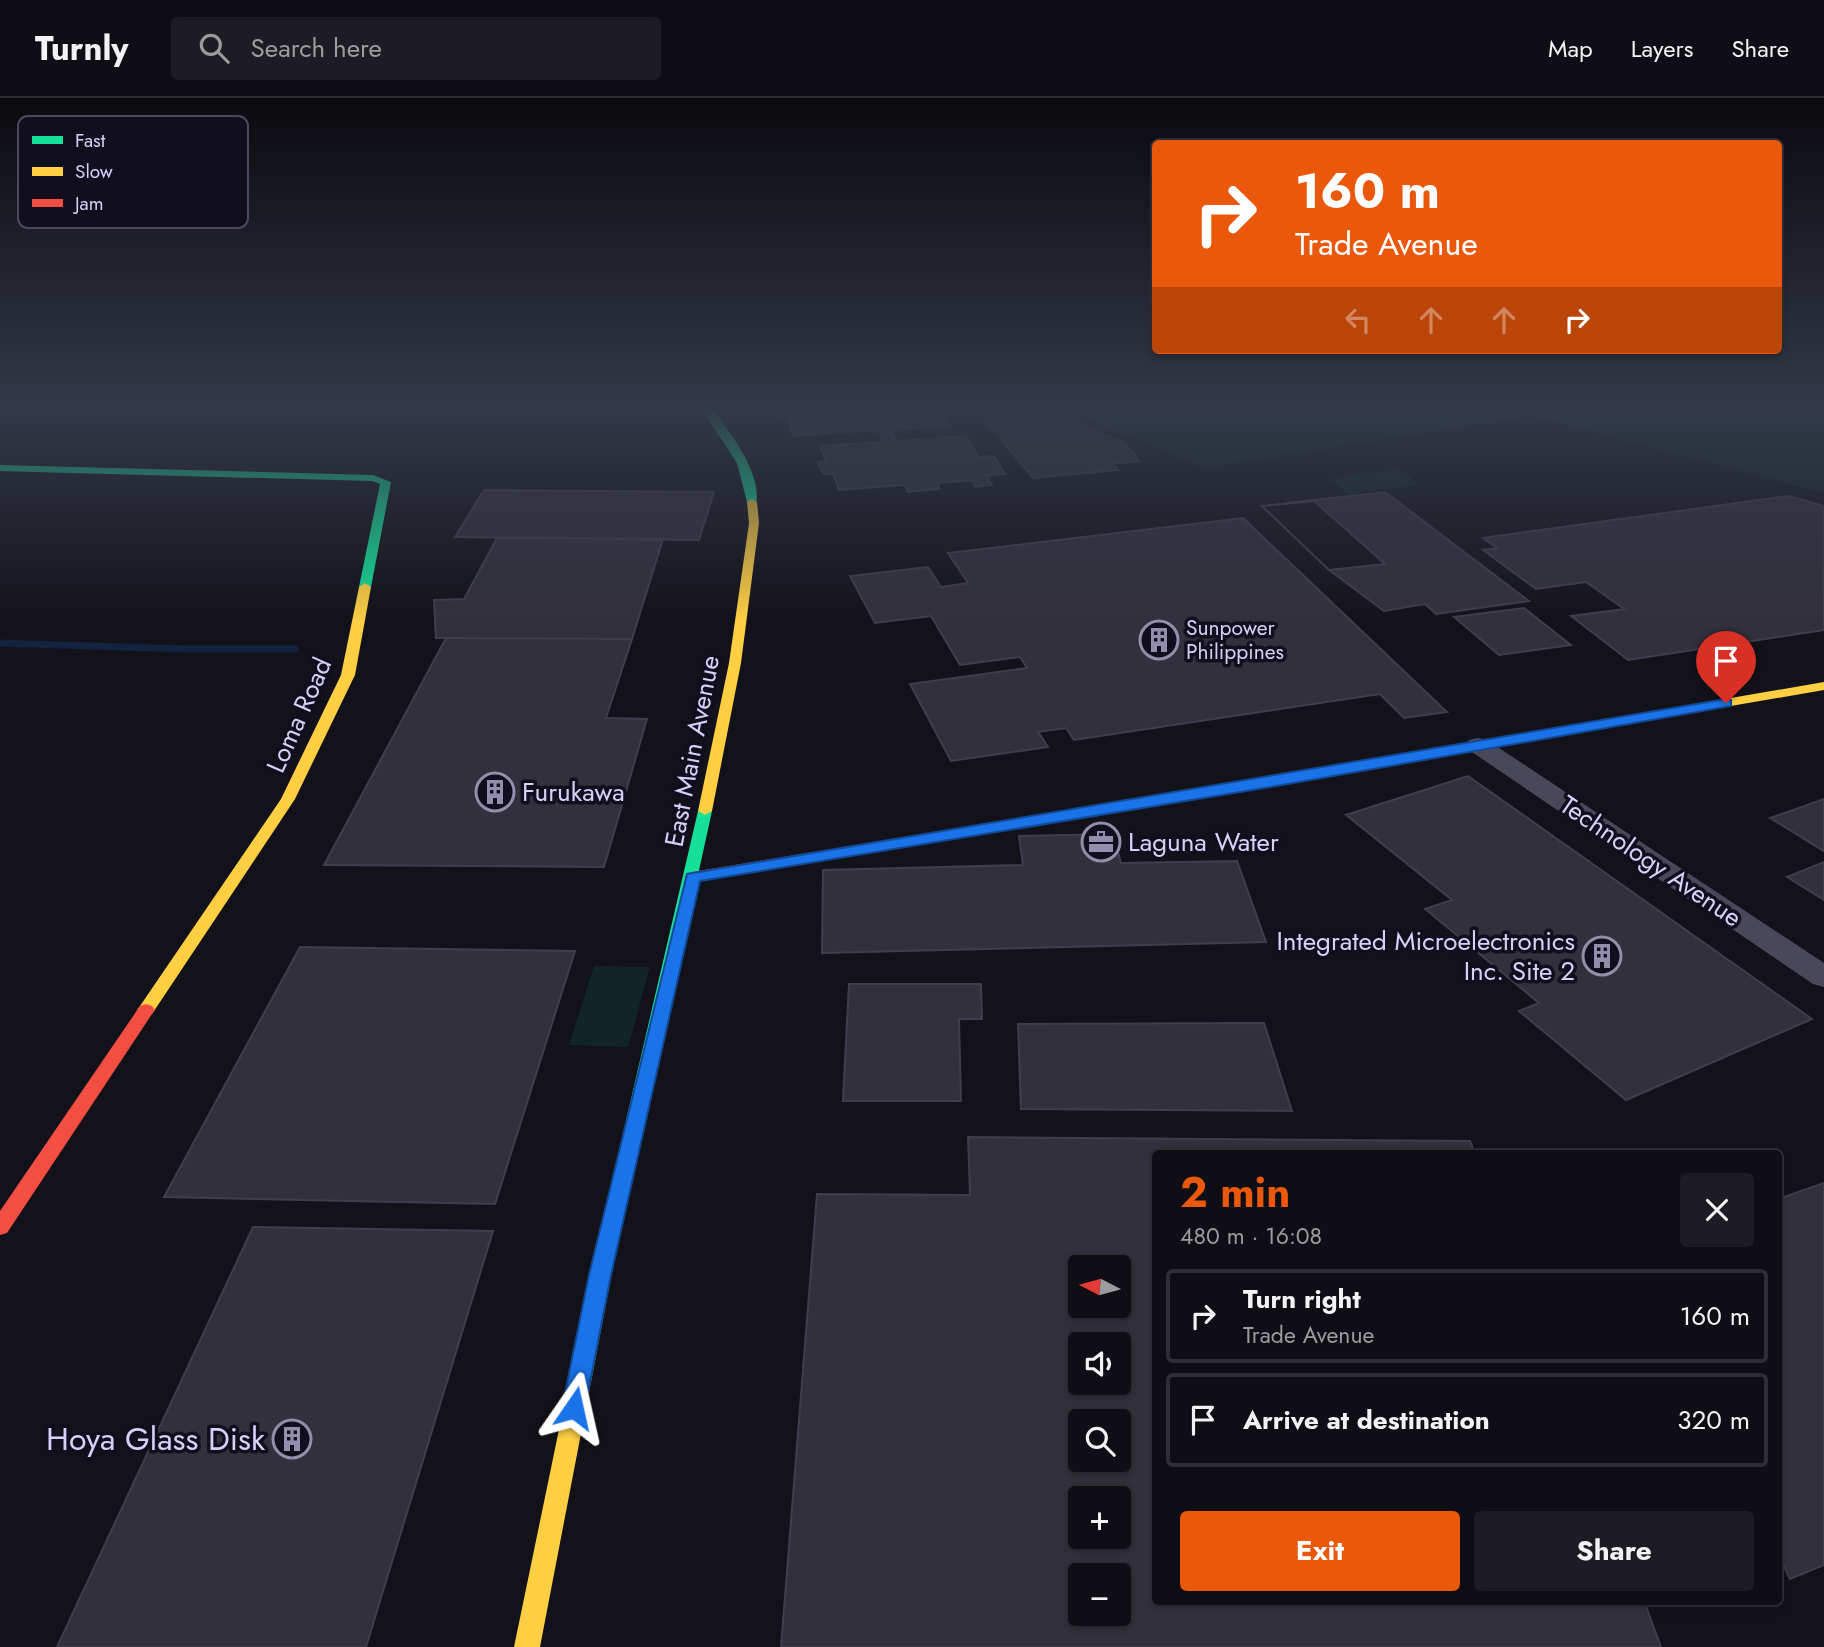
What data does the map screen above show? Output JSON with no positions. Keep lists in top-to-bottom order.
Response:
{
  "streets": {
    "street": ["Loma Road", "East Main Avenue", "Technology Avenue"]
  },
  "places": {
    "building": [
      "Sunpower Philippines",
      "Furukawa",
      "Integrated Microelectronics Inc. Site 2",
      "Hoya Glass Disk"
    ],
    "office": ["Laguna Water"]
  },
  "legend": ["Fast", "Slow", "Jam"],
  "north": "left",
  "page": {
    "header": "Turnly",
    "search": "Search here",
    "nav": ["Map", "Layers", "Share"],
    "turn": ["160 m", "Trade Avenue"],
    "heading": ["2 min", "480 m · 16:08"],
    "map_buttons": ["+", "−"],
    "list": [
      {
        "name": "Turn right",
        "note": "Trade Avenue",
        "value": "160 m"
      },
      {
        "name": "Arrive at destination",
        "value": "320 m"
      }
    ],
    "buttons": ["Exit", "Share"]
  }
}
